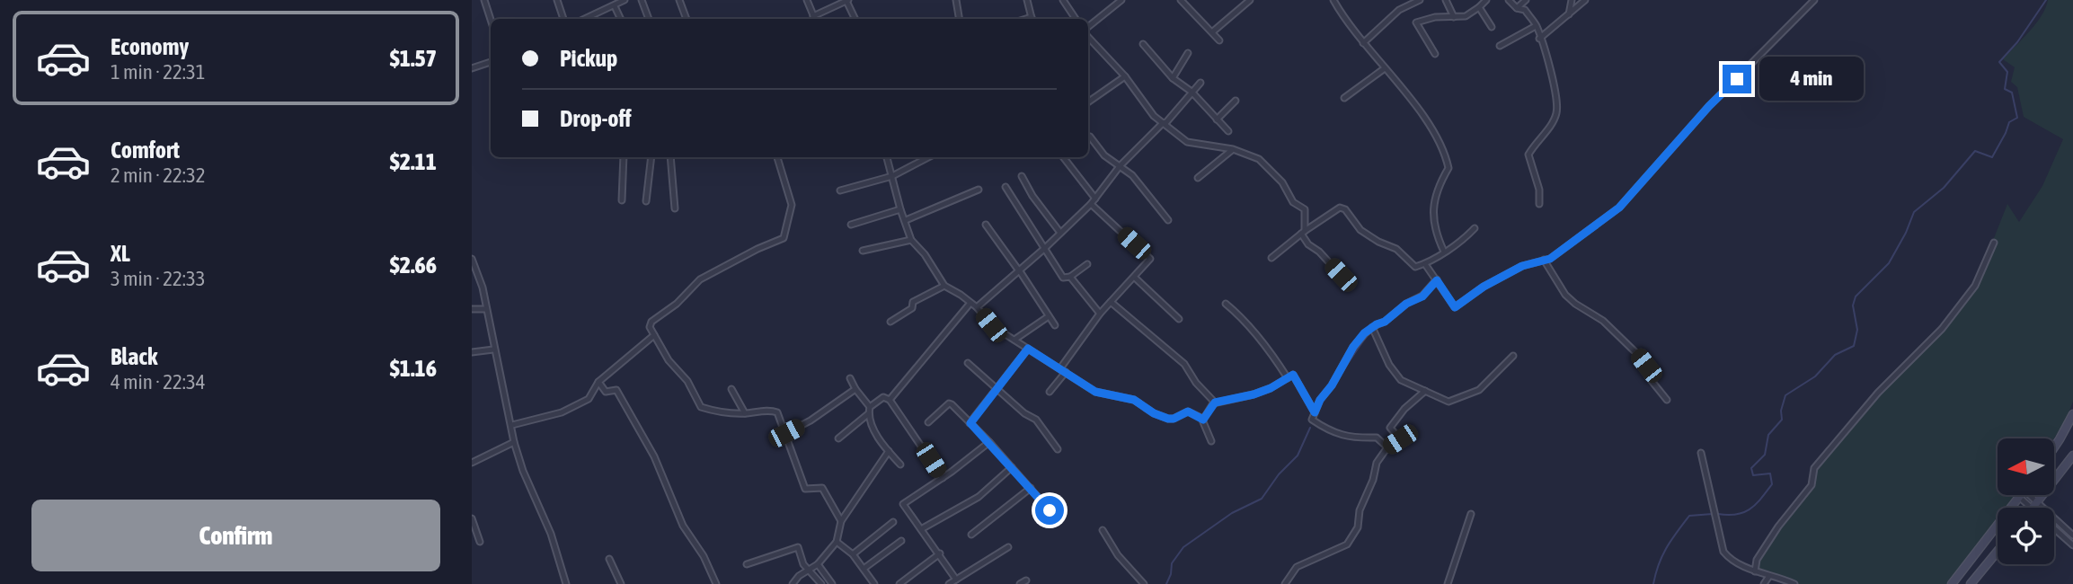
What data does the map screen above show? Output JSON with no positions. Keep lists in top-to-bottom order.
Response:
{
  "north": "left",
  "page": {
    "list": [
      {
        "name": "Economy",
        "note": "1 min · 22:31",
        "value": "$1.57"
      },
      {
        "name": "Comfort",
        "note": "2 min · 22:32",
        "value": "$2.11"
      },
      {
        "name": "XL",
        "note": "3 min · 22:33",
        "value": "$2.66"
      },
      {
        "name": "Black",
        "note": "4 min · 22:34",
        "value": "$1.16"
      }
    ],
    "banner": ["Pickup", "Drop-off"],
    "bubble": "4 min",
    "buttons": "Confirm"
  }
}
